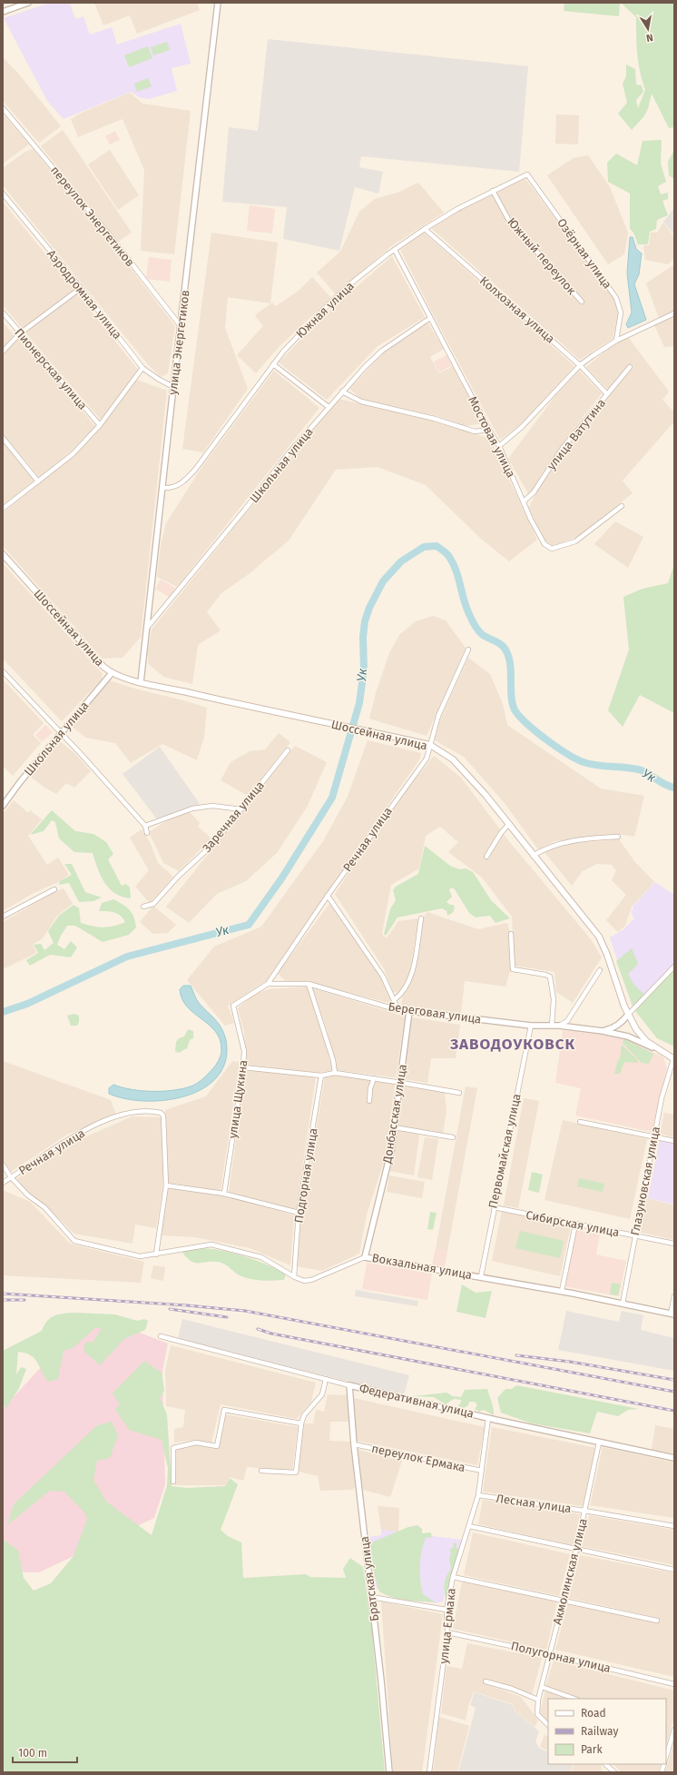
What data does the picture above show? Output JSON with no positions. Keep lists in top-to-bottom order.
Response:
{
  "streets": {
    "main road": ["Шоссейная улица"],
    "street": [
      "переулок Энергетиков",
      "Озёрная улица",
      "Южный переулок",
      "Аэродромная улица",
      "Южная улица",
      "Колхозная улица",
      "улица Энергетиков",
      "Пионерская улица",
      "улица Ватутина",
      "Мостовая улица",
      "Школьная улица",
      "Заречная улица",
      "Речная улица",
      "Береговая улица",
      "улица Щукина",
      "Донбасская улица",
      "Первомайская улица",
      "Подгорная улица",
      "Глазуновская улица",
      "Сибирская улица",
      "Вокзальная улица",
      "Федеративная улица",
      "переулок Ермака",
      "Лесная улица",
      "Акмолинская улица",
      "Братская улица",
      "улица Ермака",
      "Полугорная улица"
    ]
  },
  "crossings": [
    ["переулок Энергетиков", "улица Энергетиков"],
    ["Озёрная улица", "Южная улица"],
    ["Южный переулок", "Южная улица"],
    ["Аэродромная улица", "улица Энергетиков"],
    ["Южная улица", "Колхозная улица"],
    ["Южная улица", "улица Энергетиков"],
    ["Южная улица", "Мостовая улица"],
    ["Колхозная улица", "улица Ватутина"],
    ["улица Энергетиков", "Школьная улица"],
    ["улица Энергетиков", "Шоссейная улица"],
    ["улица Ватутина", "Мостовая улица"],
    ["Мостовая улица", "Школьная улица"],
    ["Школьная улица", "Шоссейная улица"],
    ["Шоссейная улица", "Речная улица"],
    ["Шоссейная улица", "Береговая улица"],
    ["Шоссейная улица", "Глазуновская улица"],
    ["Речная улица", "Береговая улица"],
    ["Речная улица", "улица Щукина"],
    ["Речная улица", "Вокзальная улица"],
    ["Береговая улица", "Донбасская улица"],
    ["Береговая улица", "Первомайская улица"],
    ["Донбасская улица", "Вокзальная улица"],
    ["Первомайская улица", "Сибирская улица"],
    ["Первомайская улица", "Вокзальная улица"],
    ["Подгорная улица", "Вокзальная улица"],
    ["Глазуновская улица", "Сибирская улица"],
    ["Глазуновская улица", "Вокзальная улица"],
    ["Федеративная улица", "Акмолинская улица"],
    ["Федеративная улица", "Братская улица"],
    ["Федеративная улица", "улица Ермака"],
    ["переулок Ермака", "Братская улица"],
    ["переулок Ермака", "улица Ермака"],
    ["Лесная улица", "Акмолинская улица"],
    ["Лесная улица", "улица Ермака"],
    ["Акмолинская улица", "Полугорная улица"],
    ["улица Ермака", "Полугорная улица"]
  ],
  "districts": ["ЗАВОДОУКОВСК"],
  "water": ["Ук"],
  "legend": ["Road", "Railway", "Park"],
  "scale_bar": "100 m",
  "north": "bottom"
}
